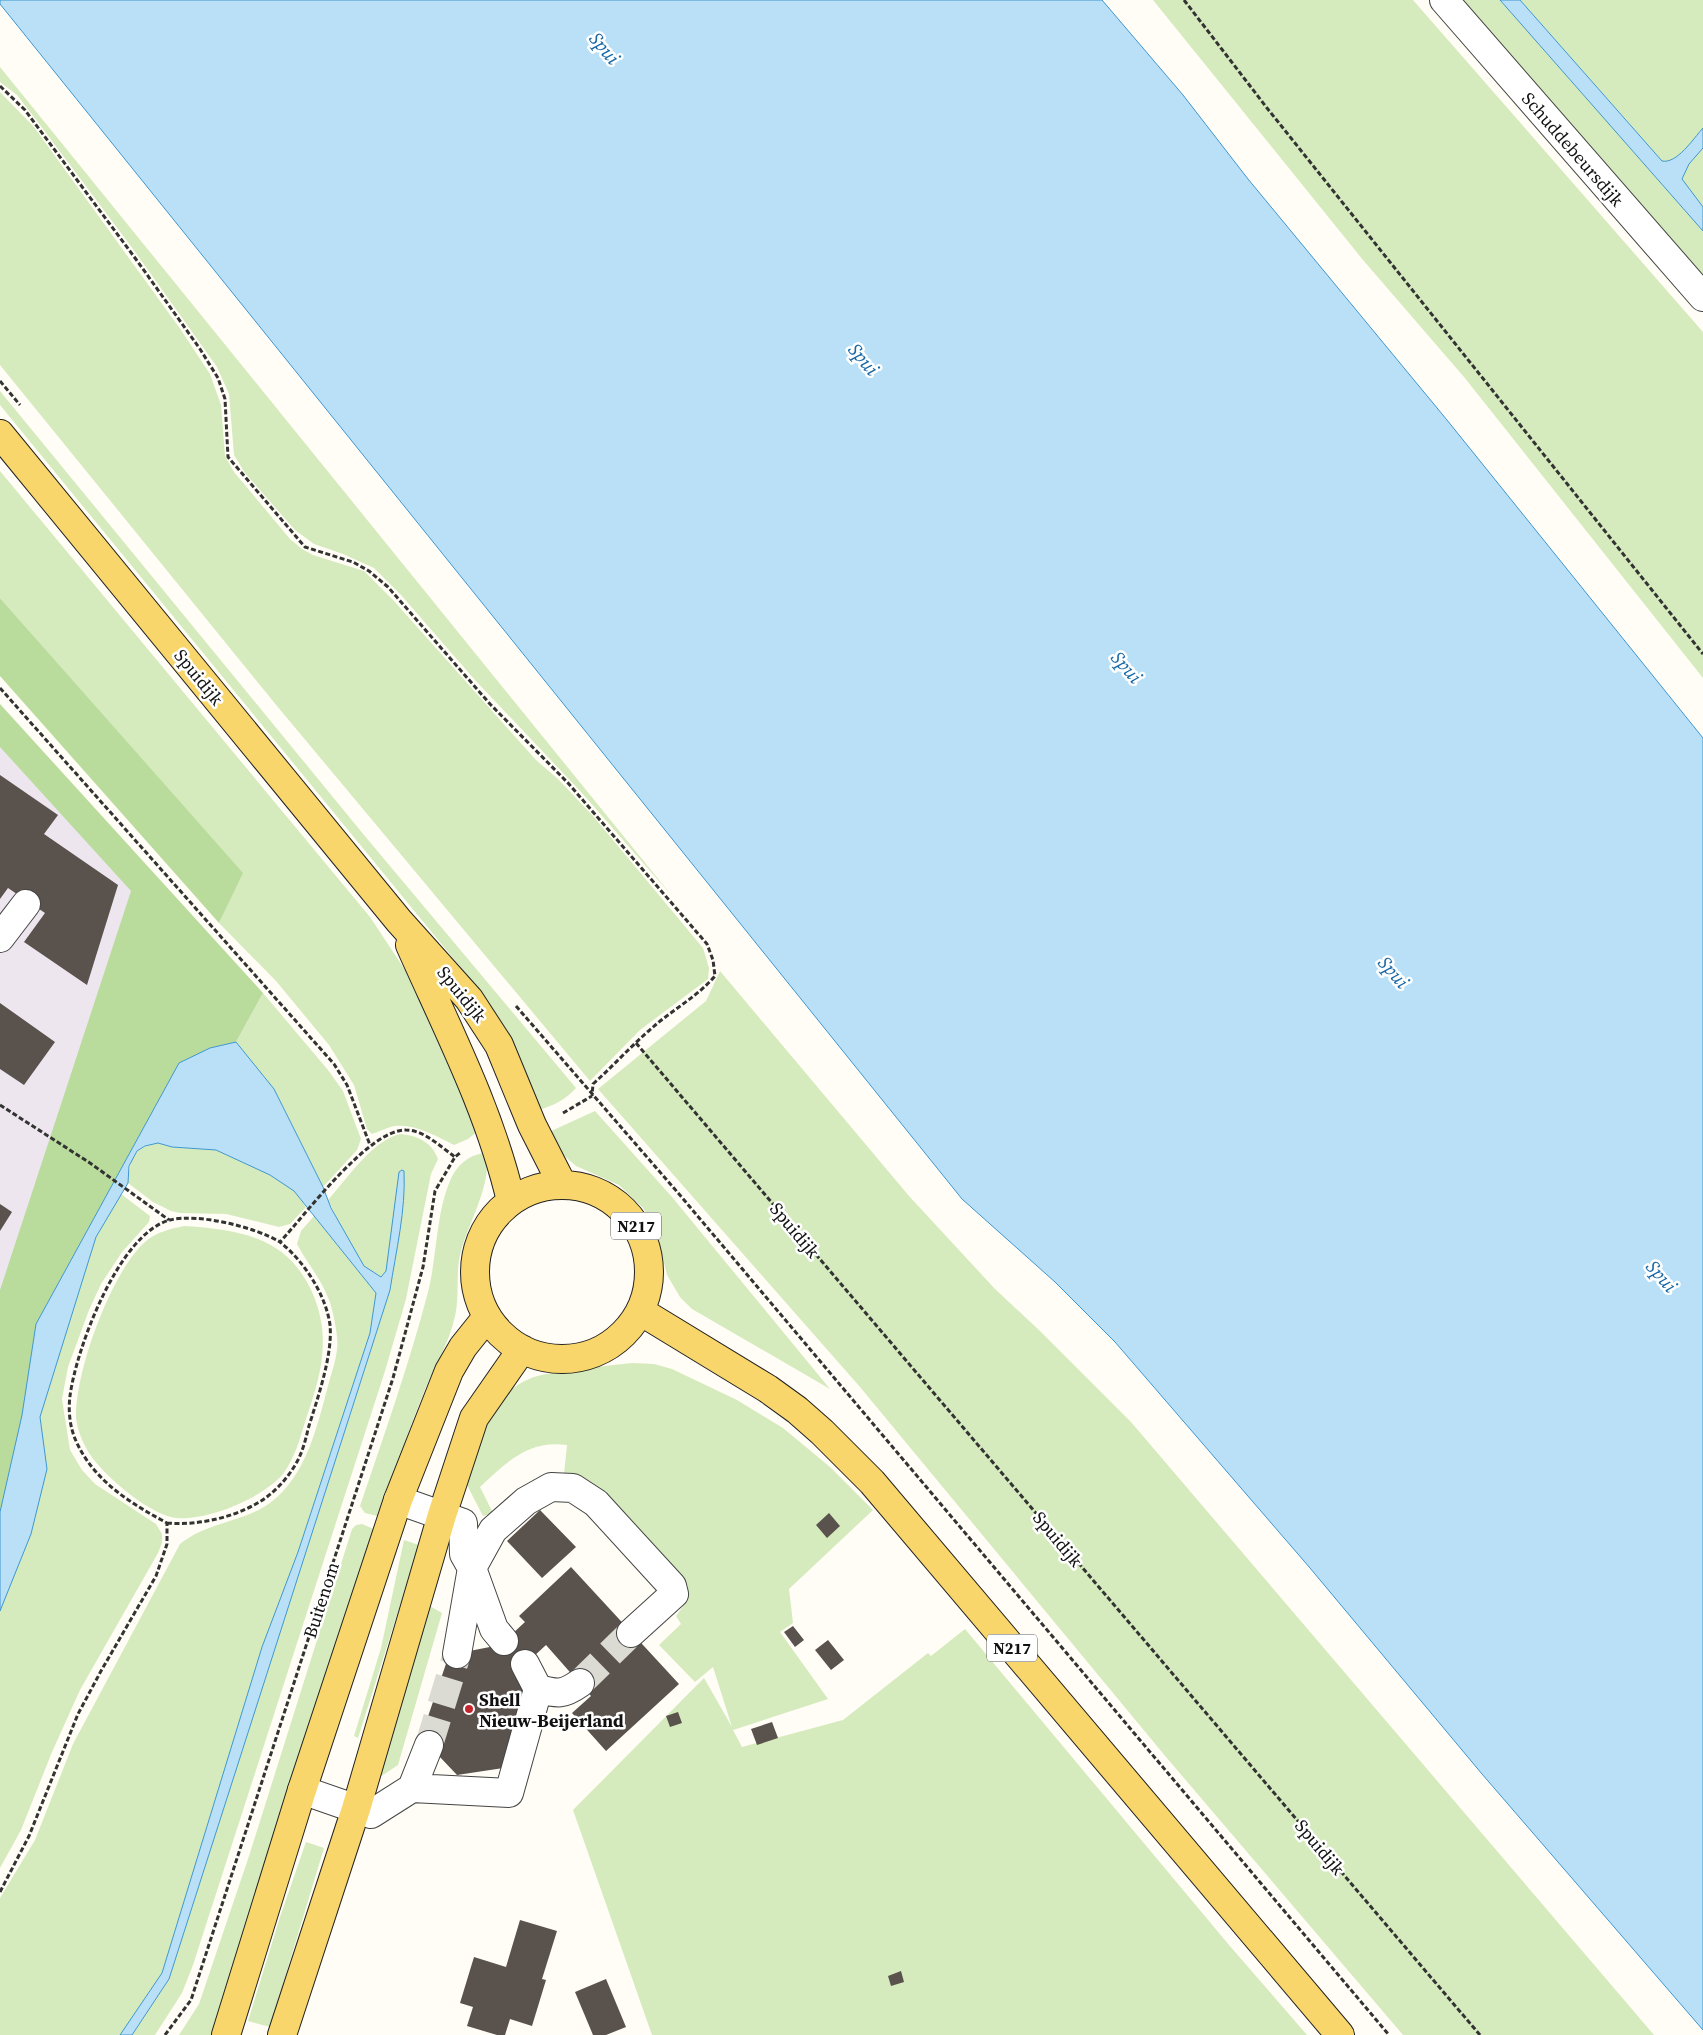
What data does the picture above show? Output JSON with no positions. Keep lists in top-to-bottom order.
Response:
{
  "streets": {
    "main road": ["Spuidijk", "N217"],
    "street": ["Schuddebeursdijk"],
    "path": ["Buitenom"]
  },
  "crossings": [
    ["Spuidijk", "N217"]
  ],
  "water": ["Spui"],
  "places": ["Shell Nieuw-Beijerland"]
}
